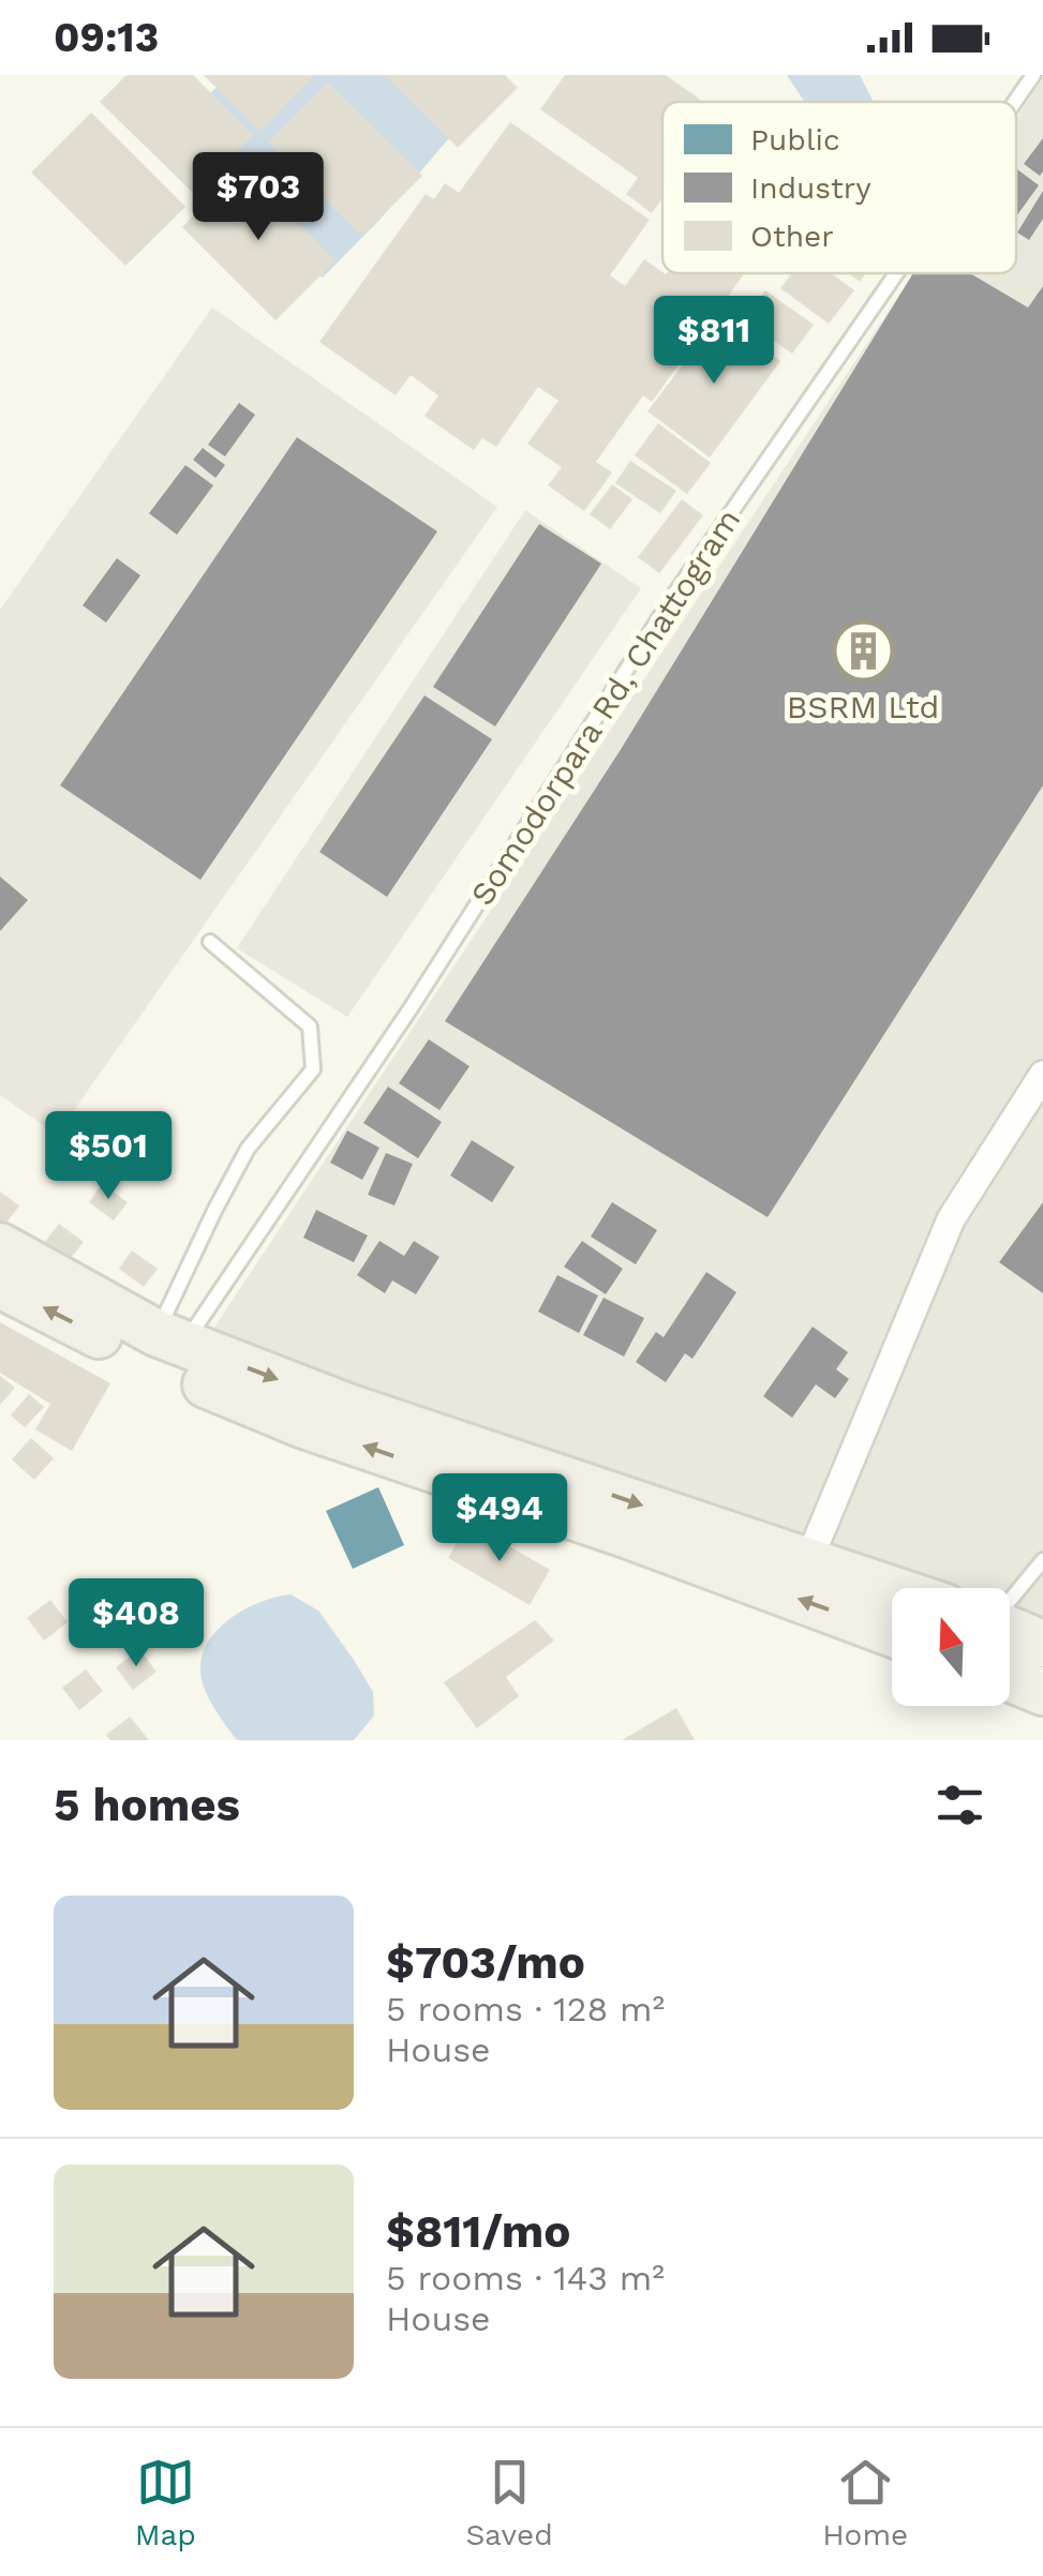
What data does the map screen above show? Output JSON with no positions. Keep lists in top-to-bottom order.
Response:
{
  "streets": {
    "lane": ["Somodorpara Rd, Chattogram"]
  },
  "places": {
    "building": ["BSRM Ltd"]
  },
  "legend": ["Public", "Industry", "Other"],
  "north": "top",
  "page": {
    "status": "09:13",
    "price": [
      "$703",
      "$811",
      "$501",
      "$494",
      "$408"
    ],
    "heading": "5 homes",
    "list": [
      {
        "name": "$703/mo",
        "note": "5 rooms · 128 m² · House"
      },
      {
        "name": "$811/mo",
        "note": "5 rooms · 143 m² · House"
      }
    ],
    "tabs": ["Map", "Saved", "Home"]
  }
}
